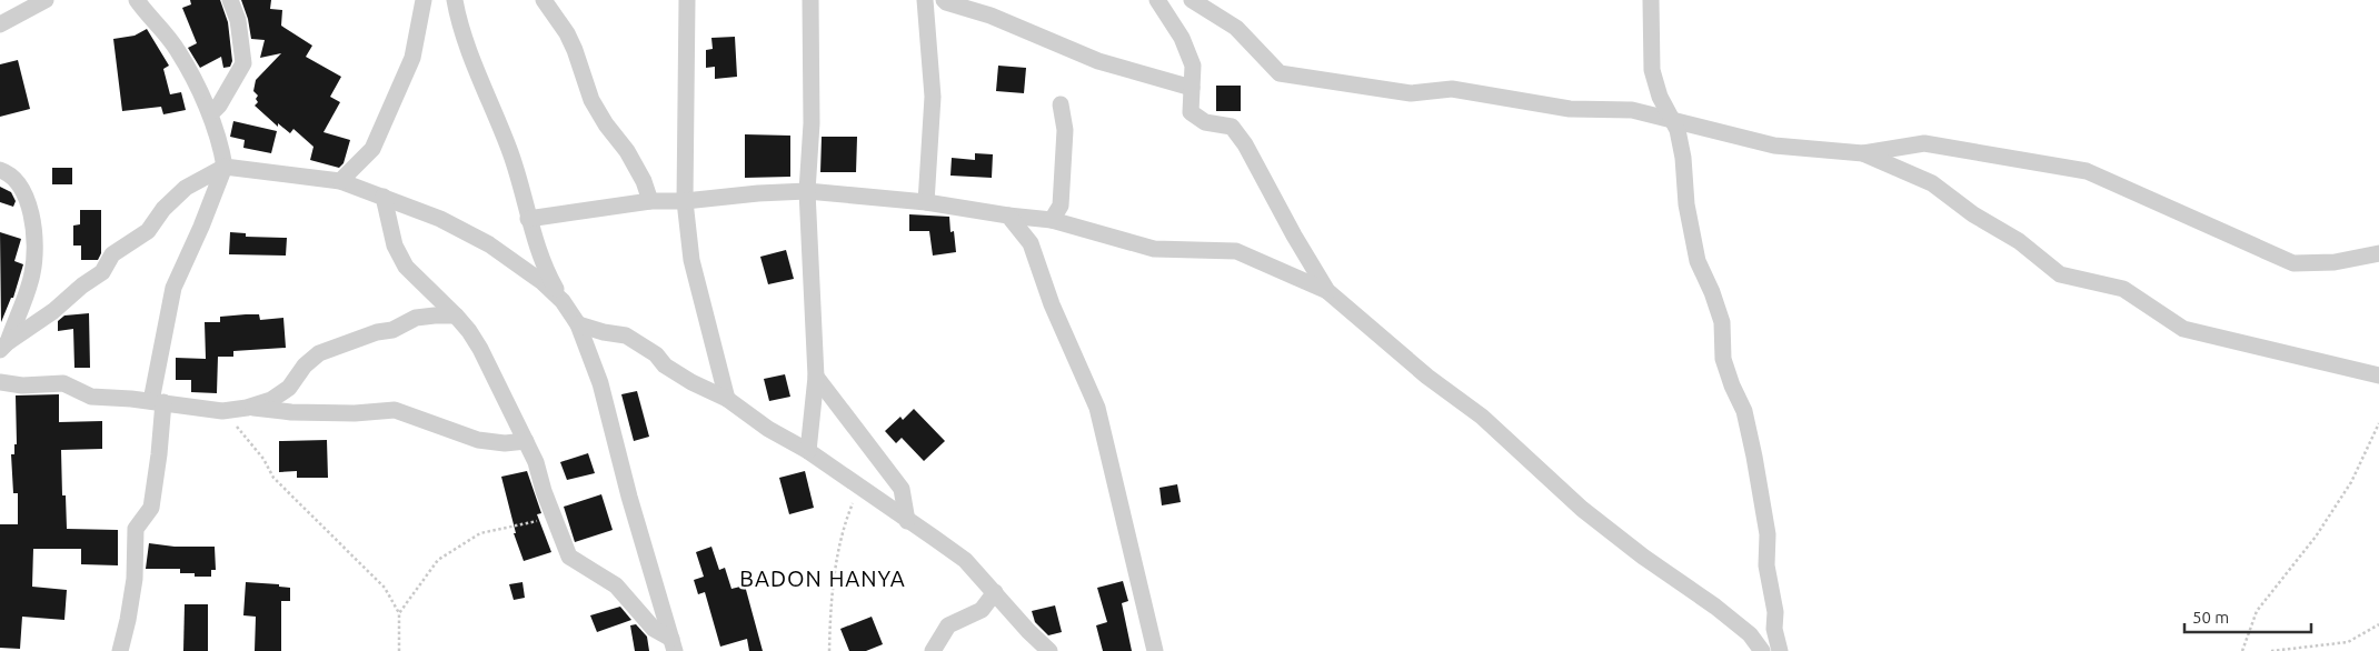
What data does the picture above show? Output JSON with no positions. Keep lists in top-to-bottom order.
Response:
{
  "districts": ["BADON HANYA"],
  "scale_bar": "50 m"
}
